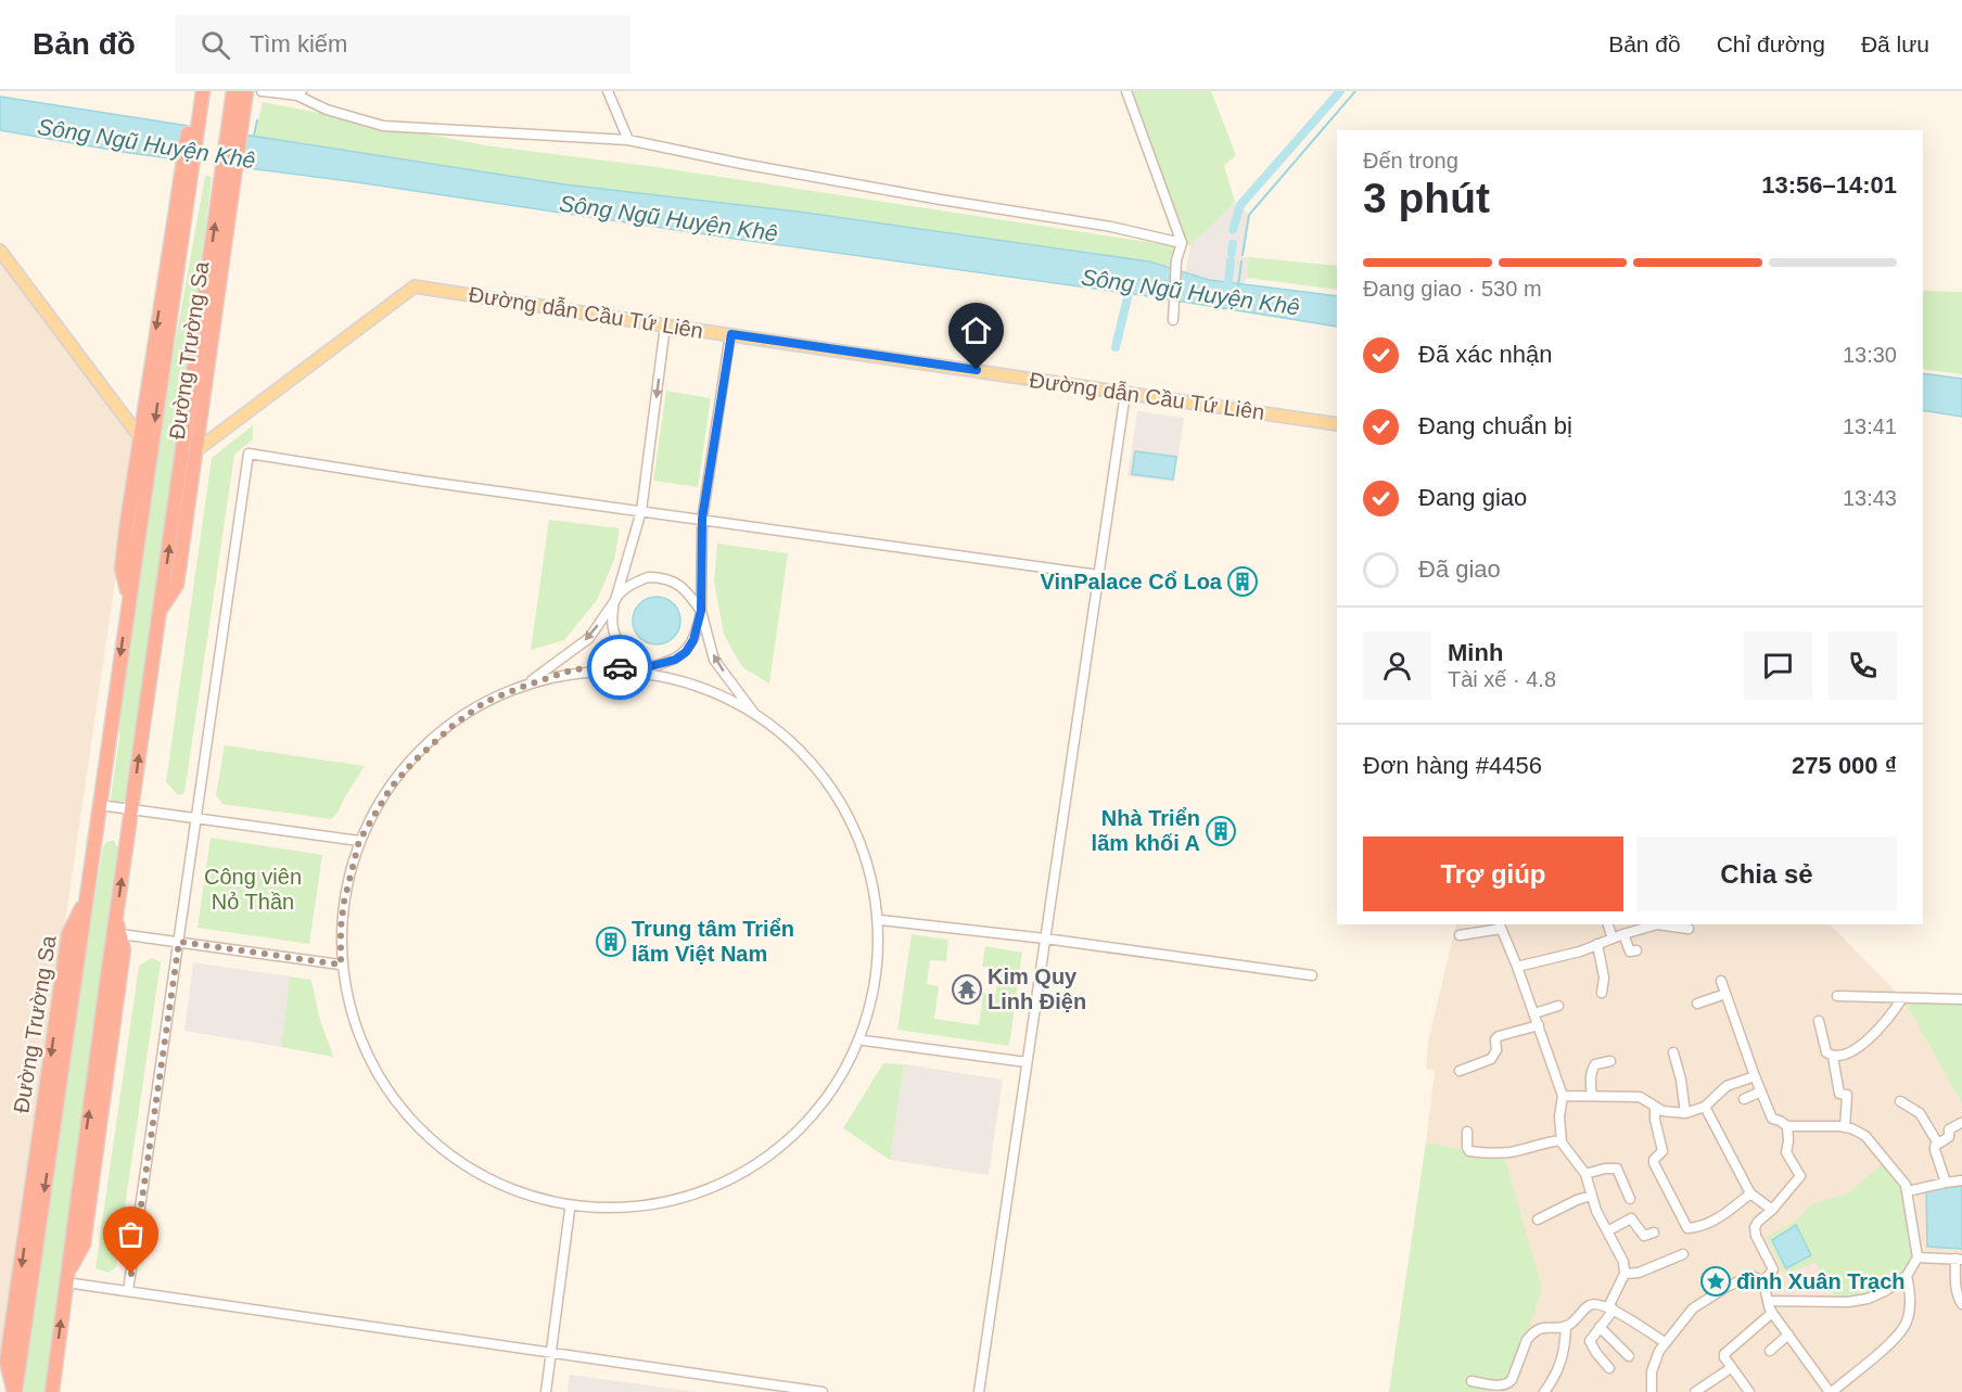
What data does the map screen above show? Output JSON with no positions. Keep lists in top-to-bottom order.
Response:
{
  "streets": {
    "highway": ["Đường Trường Sa"],
    "main road": ["Đường dẫn Cầu Tứ Liên"]
  },
  "crossings": [
    ["Đường dẫn Cầu Tứ Liên", "Đường Trường Sa"]
  ],
  "water": ["Sông Ngũ Huyện Khê"],
  "parks": ["Công viên Nỏ Thần"],
  "places": {
    "building": ["VinPalace Cổ Loa", "Nhà Triển lãm khối A", "Trung tâm Triển lãm Việt Nam"],
    "temple": ["Kim Quy Linh Điện"],
    "place": ["đình Xuân Trạch"]
  },
  "page": {
    "header": "Bản đồ",
    "search": "Tìm kiếm",
    "nav": ["Bản đồ", "Chỉ đường", "Đã lưu"],
    "heading": ["3 phút", "Đến trong", "13:56–14:01"],
    "panel": [
      "Minh",
      "Tài xế · 4.8",
      "Đơn hàng #4456",
      "275 000 ₫"
    ],
    "bar": "Đang giao · 530 m",
    "list": [
      ["Đã xác nhận", "13:30"],
      ["Đang chuẩn bị", "13:41"],
      ["Đang giao", "13:43"],
      "Đã giao"
    ],
    "buttons": ["Trợ giúp", "Chia sẻ"]
  }
}
